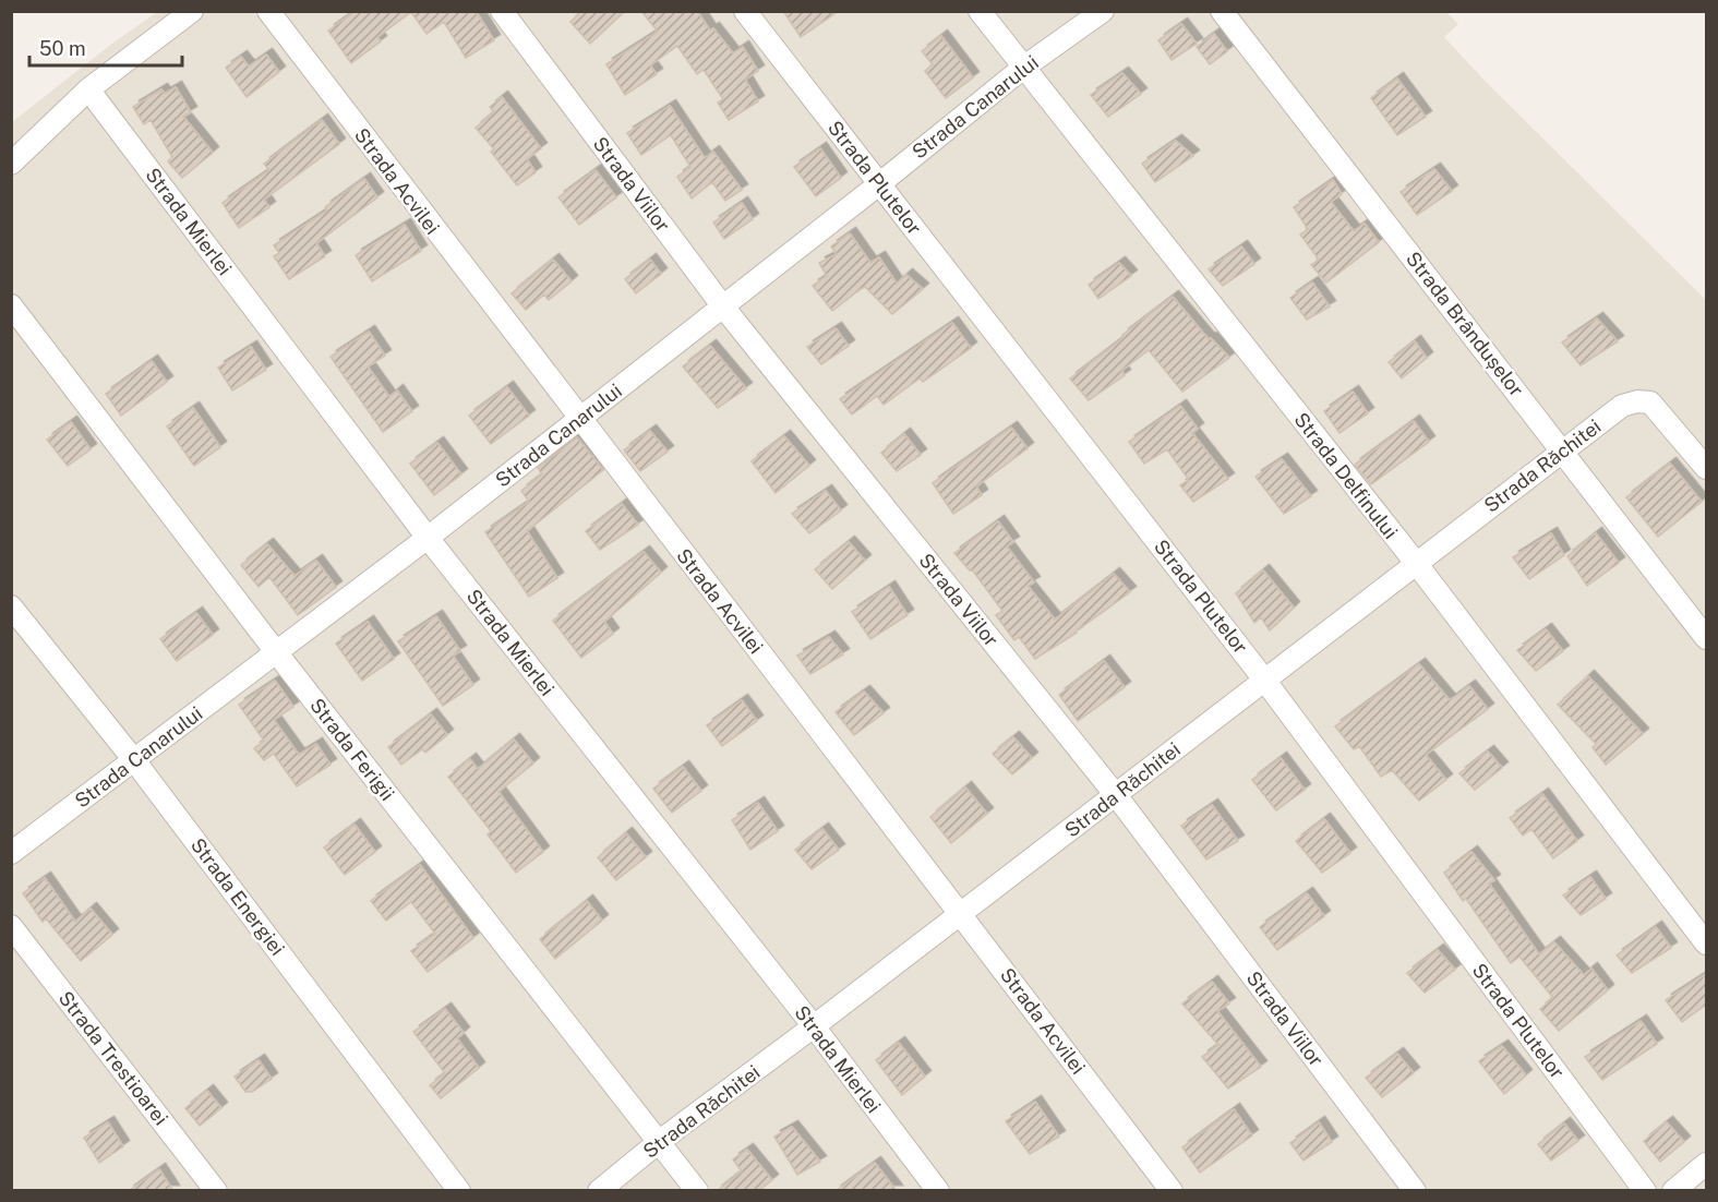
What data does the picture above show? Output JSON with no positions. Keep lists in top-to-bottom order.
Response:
{
  "streets": {
    "street": [
      "Strada Canarului",
      "Strada Plutelor",
      "Strada Acvilei",
      "Strada Viilor",
      "Strada Mierlei",
      "Strada Brândușelor",
      "Strada Răchitei",
      "Strada Delfinului",
      "Strada Ferigii",
      "Strada Energiei",
      "Strada Trestioarei"
    ]
  },
  "crossings": [
    ["Strada Canarului", "Strada Plutelor"],
    ["Strada Canarului", "Strada Acvilei"],
    ["Strada Canarului", "Strada Viilor"],
    ["Strada Canarului", "Strada Mierlei"],
    ["Strada Canarului", "Strada Delfinului"],
    ["Strada Canarului", "Strada Ferigii"],
    ["Strada Canarului", "Strada Energiei"],
    ["Strada Plutelor", "Strada Răchitei"],
    ["Strada Acvilei", "Strada Răchitei"],
    ["Strada Viilor", "Strada Răchitei"],
    ["Strada Mierlei", "Strada Răchitei"],
    ["Strada Brândușelor", "Strada Răchitei"],
    ["Strada Răchitei", "Strada Delfinului"],
    ["Strada Răchitei", "Strada Ferigii"]
  ],
  "scale_bar": "50 m"
}
